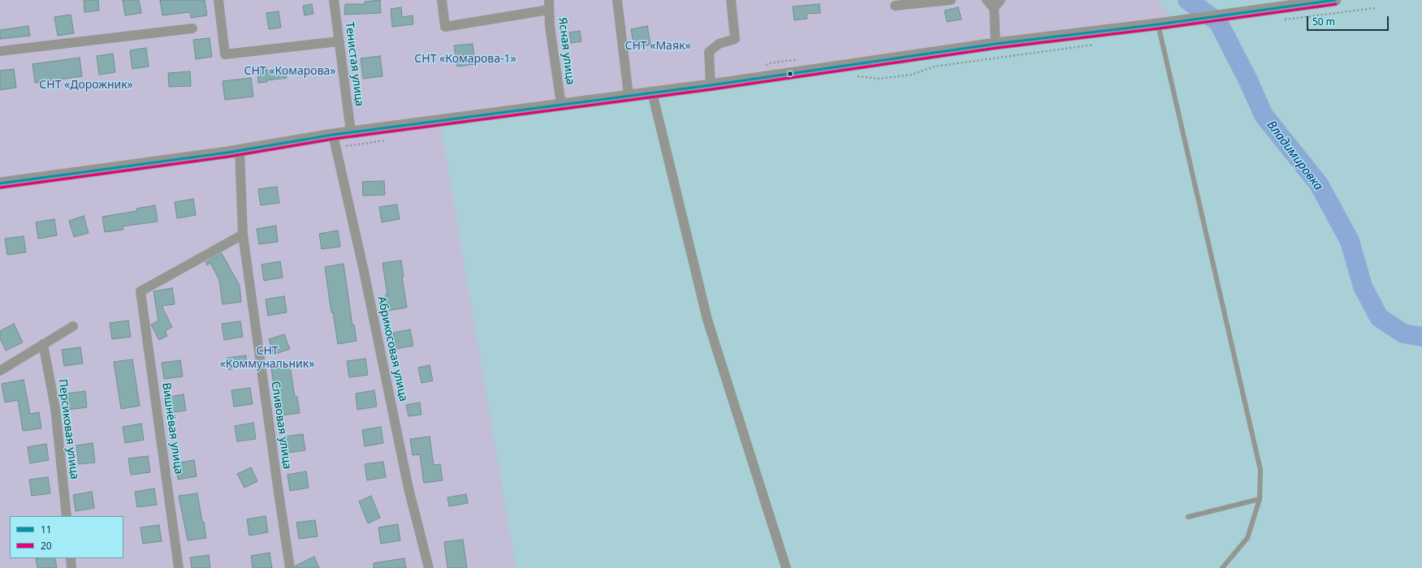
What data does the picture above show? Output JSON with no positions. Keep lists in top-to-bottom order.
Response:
{
  "streets": {
    "street": [
      "Ясная улица",
      "Тенистая улица",
      "Абрикосовая улица",
      "Сливовая улица",
      "Вишнёвая улица",
      "Персиковая улица"
    ]
  },
  "crossings": [
    ["Сливовая улица", "Вишнёвая улица"]
  ],
  "water": ["Владимировка"],
  "parks": [
    "СНТ «Маяк»",
    "СНТ «Комарова-1»",
    "СНТ «Комарова»",
    "СНТ «Дорожник»",
    "СНТ «Коммунальник»"
  ],
  "lines": ["transit line 11", "transit line 20"],
  "legend": ["11", "20"],
  "scale_bar": "50 m"
}
